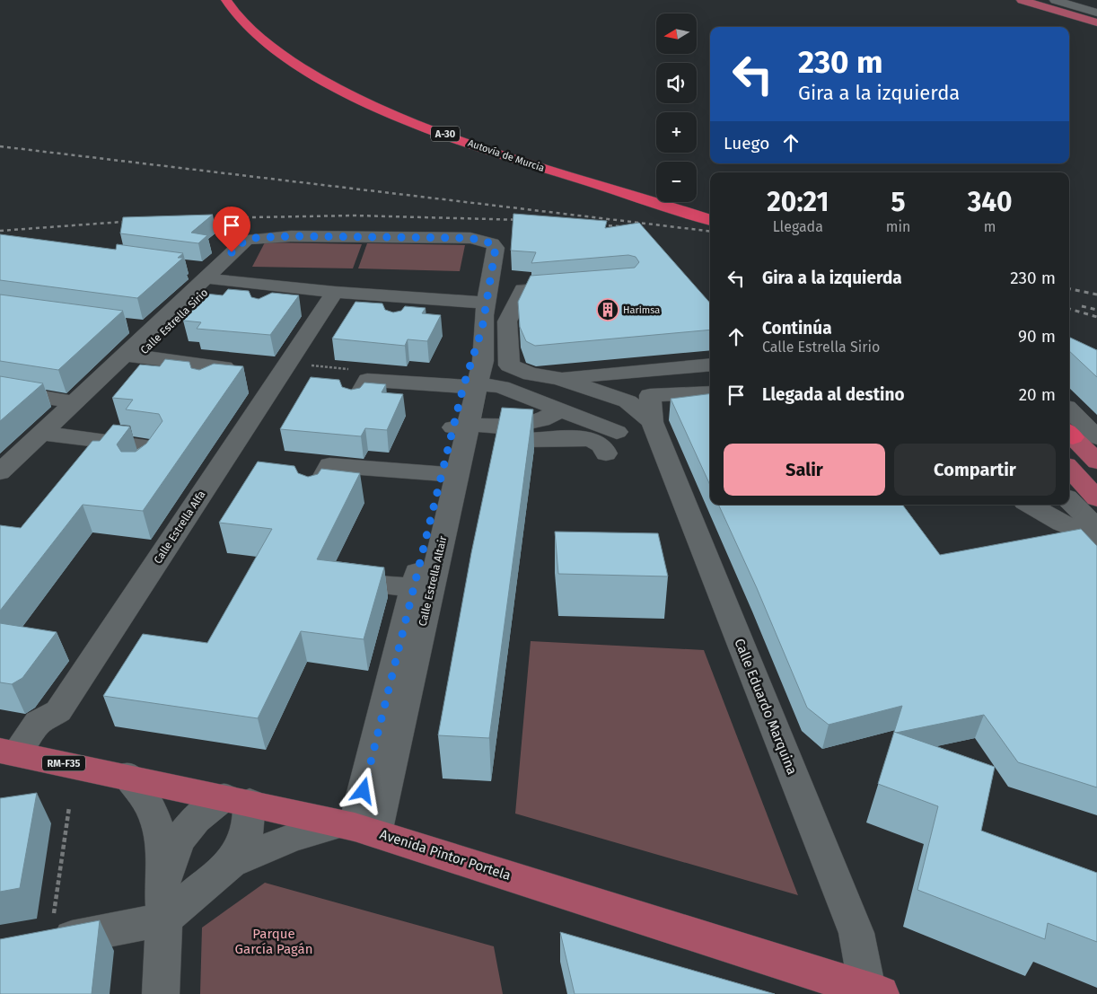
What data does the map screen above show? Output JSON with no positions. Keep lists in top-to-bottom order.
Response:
{
  "streets": {
    "highway": ["A-30", "Autovía de Murcia"],
    "main road": ["RM-F35", "Avenida Pintor Portela"],
    "street": [
      "Calle Estrella Sirio",
      "Calle Estrella Alfa",
      "Calle Estrella Altair",
      "Calle Eduardo Marquina"
    ]
  },
  "crossings": [
    ["Calle Estrella Sirio", "Calle Estrella Altair"],
    ["Calle Estrella Alfa", "Avenida Pintor Portela"],
    ["Calle Estrella Altair", "Avenida Pintor Portela"],
    ["Calle Eduardo Marquina", "Avenida Pintor Portela"]
  ],
  "parks": ["Parque García Pagán"],
  "places": {
    "building": ["Harimsa"]
  },
  "north": "left",
  "page": {
    "map_buttons": ["+", "−"],
    "turn": ["230 m", "Gira a la izquierda"],
    "then": "Luego",
    "eta": [
      "20:21",
      "Llegada",
      "5",
      "min",
      "340",
      "m"
    ],
    "list": [
      {
        "name": "Gira a la izquierda",
        "value": "230 m"
      },
      {
        "name": "Continúa",
        "note": "Calle Estrella Sirio",
        "value": "90 m"
      },
      {
        "name": "Llegada al destino",
        "value": "20 m"
      }
    ],
    "buttons": ["Salir", "Compartir"]
  }
}
